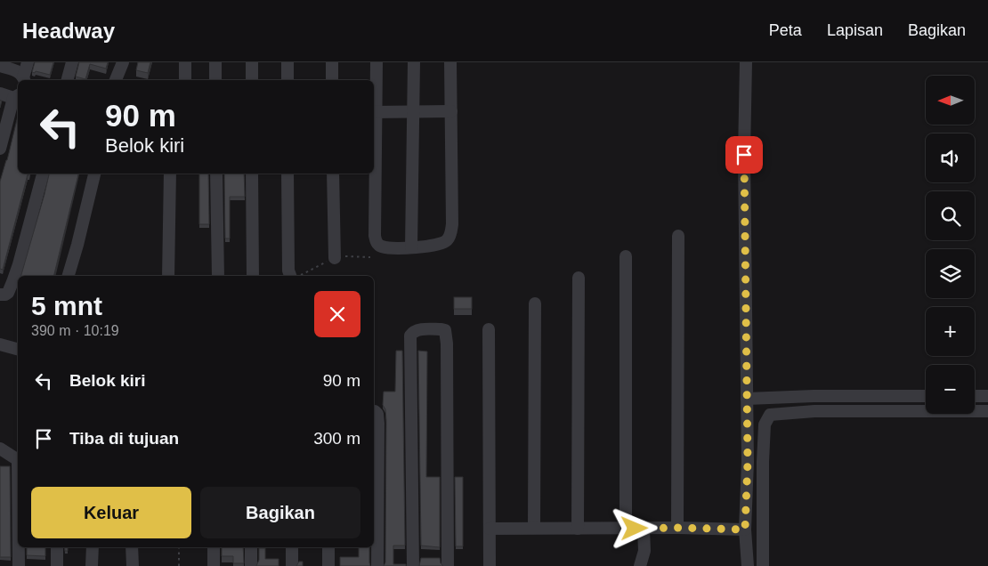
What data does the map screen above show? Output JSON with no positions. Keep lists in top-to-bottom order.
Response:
{
  "north": "left",
  "page": {
    "header": "Headway",
    "nav": ["Peta", "Lapisan", "Bagikan"],
    "map_buttons": ["+", "−"],
    "turn": ["90 m", "Belok kiri"],
    "heading": ["5 mnt", "390 m · 10:19"],
    "list": [
      {
        "name": "Belok kiri",
        "value": "90 m"
      },
      {
        "name": "Tiba di tujuan",
        "value": "300 m"
      }
    ],
    "buttons": ["Keluar", "Bagikan"]
  }
}
